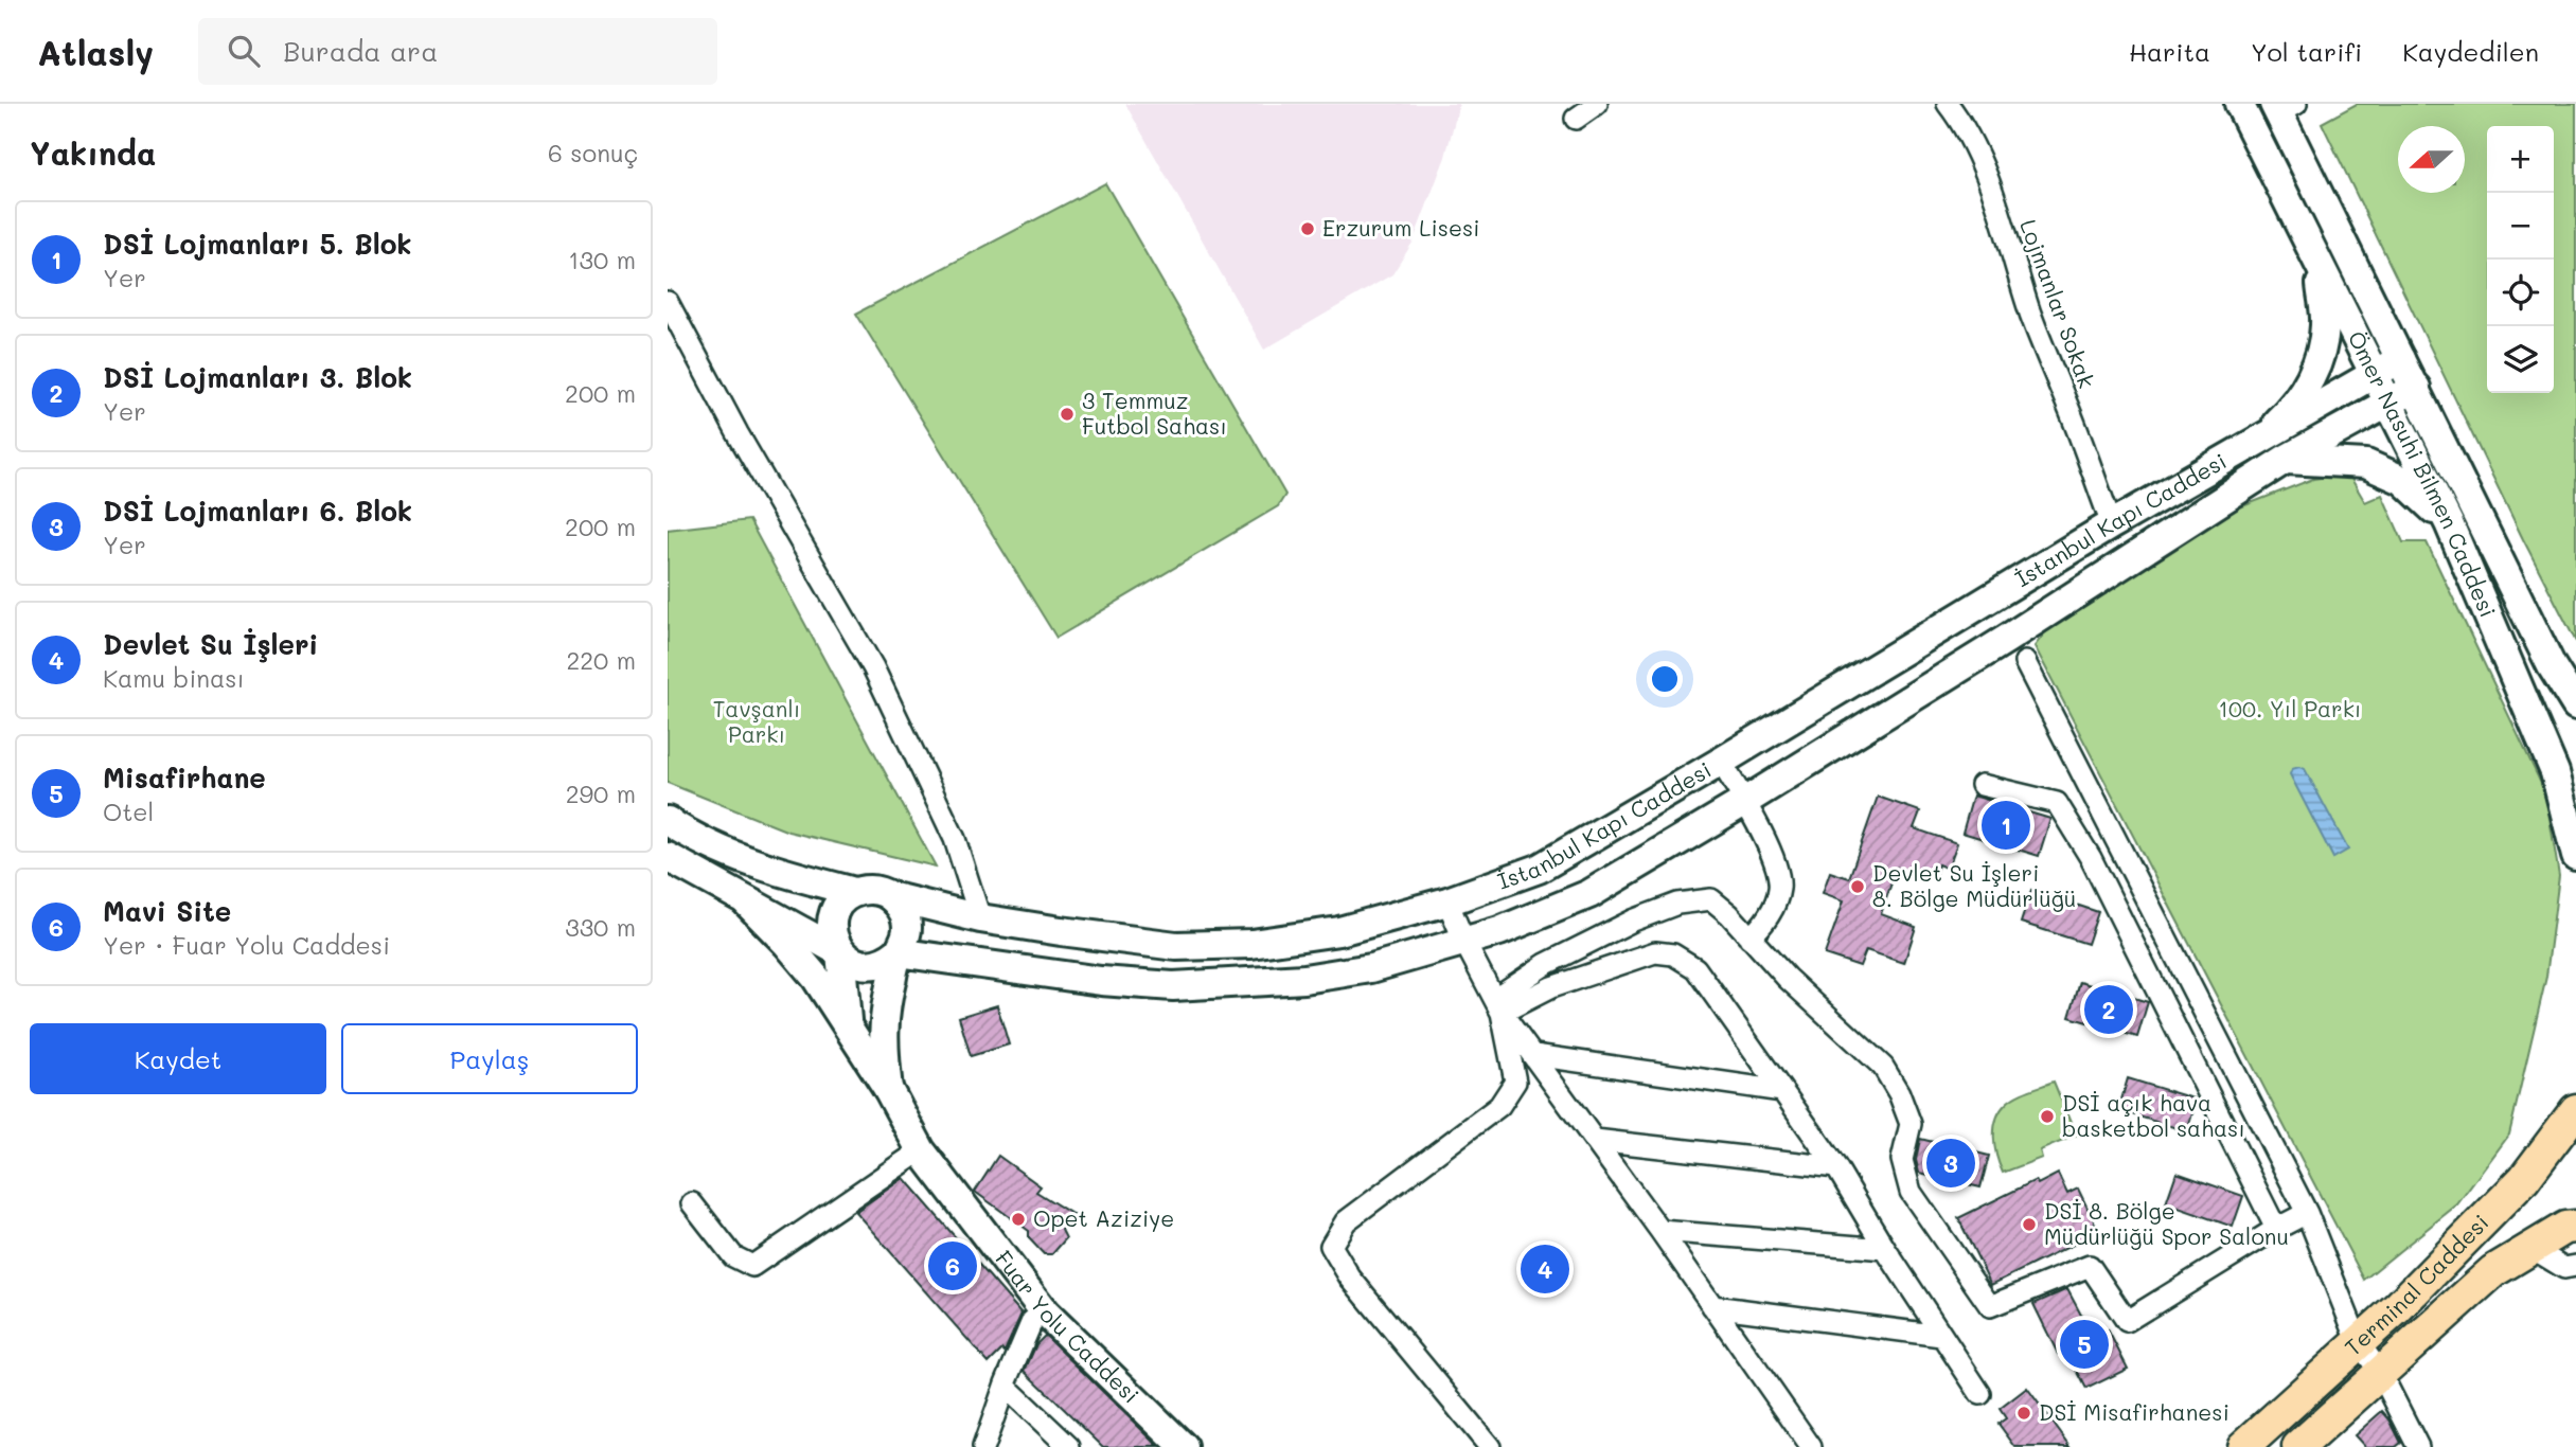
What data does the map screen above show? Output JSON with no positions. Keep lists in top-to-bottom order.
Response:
{
  "streets": {
    "main road": [
      "Ömer Nasuhi Bilmen Caddesi",
      "İstanbul Kapı Caddesi",
      "Terminal Caddesi",
      "Fuar Yolu Caddesi"
    ],
    "street": ["Lojmanlar Sokak"]
  },
  "crossings": [
    ["Lojmanlar Sokak", "İstanbul Kapı Caddesi"]
  ],
  "parks": ["Tavşanlı Parkı", "100. Yıl Parkı"],
  "places": [
    "Erzurum Lisesi",
    "3 Temmuz Futbol Sahası",
    "Devlet Su İşleri 8. Bölge Müdürlüğü",
    "DSİ açık hava basketbol sahası",
    "Opet Aziziye",
    "DSİ 8. Bölge Müdürlüğü Spor Salonu",
    "DSİ Misafirhanesi"
  ],
  "north": "left",
  "page": {
    "header": "Atlasly",
    "search": "Burada ara",
    "nav": ["Harita", "Yol tarifi", "Kaydedilen"],
    "heading": ["Yakında", "6 sonuç"],
    "map_buttons": ["+", "−"],
    "list": [
      {
        "mark": "1",
        "name": "DSİ Lojmanları 5. Blok",
        "note": "Yer",
        "value": "130 m"
      },
      {
        "mark": "2",
        "name": "DSİ Lojmanları 3. Blok",
        "note": "Yer",
        "value": "200 m"
      },
      {
        "mark": "3",
        "name": "DSİ Lojmanları 6. Blok",
        "note": "Yer",
        "value": "200 m"
      },
      {
        "mark": "4",
        "name": "Devlet Su İşleri",
        "note": "Kamu binası",
        "value": "220 m"
      },
      {
        "mark": "5",
        "name": "Misafirhane",
        "note": "Otel",
        "value": "290 m"
      },
      {
        "mark": "6",
        "name": "Mavi Site",
        "note": "Yer · Fuar Yolu Caddesi",
        "value": "330 m"
      }
    ],
    "pins": [
      "1",
      "2",
      "3",
      "6",
      "4",
      "5"
    ],
    "buttons": ["Kaydet", "Paylaş"]
  }
}
